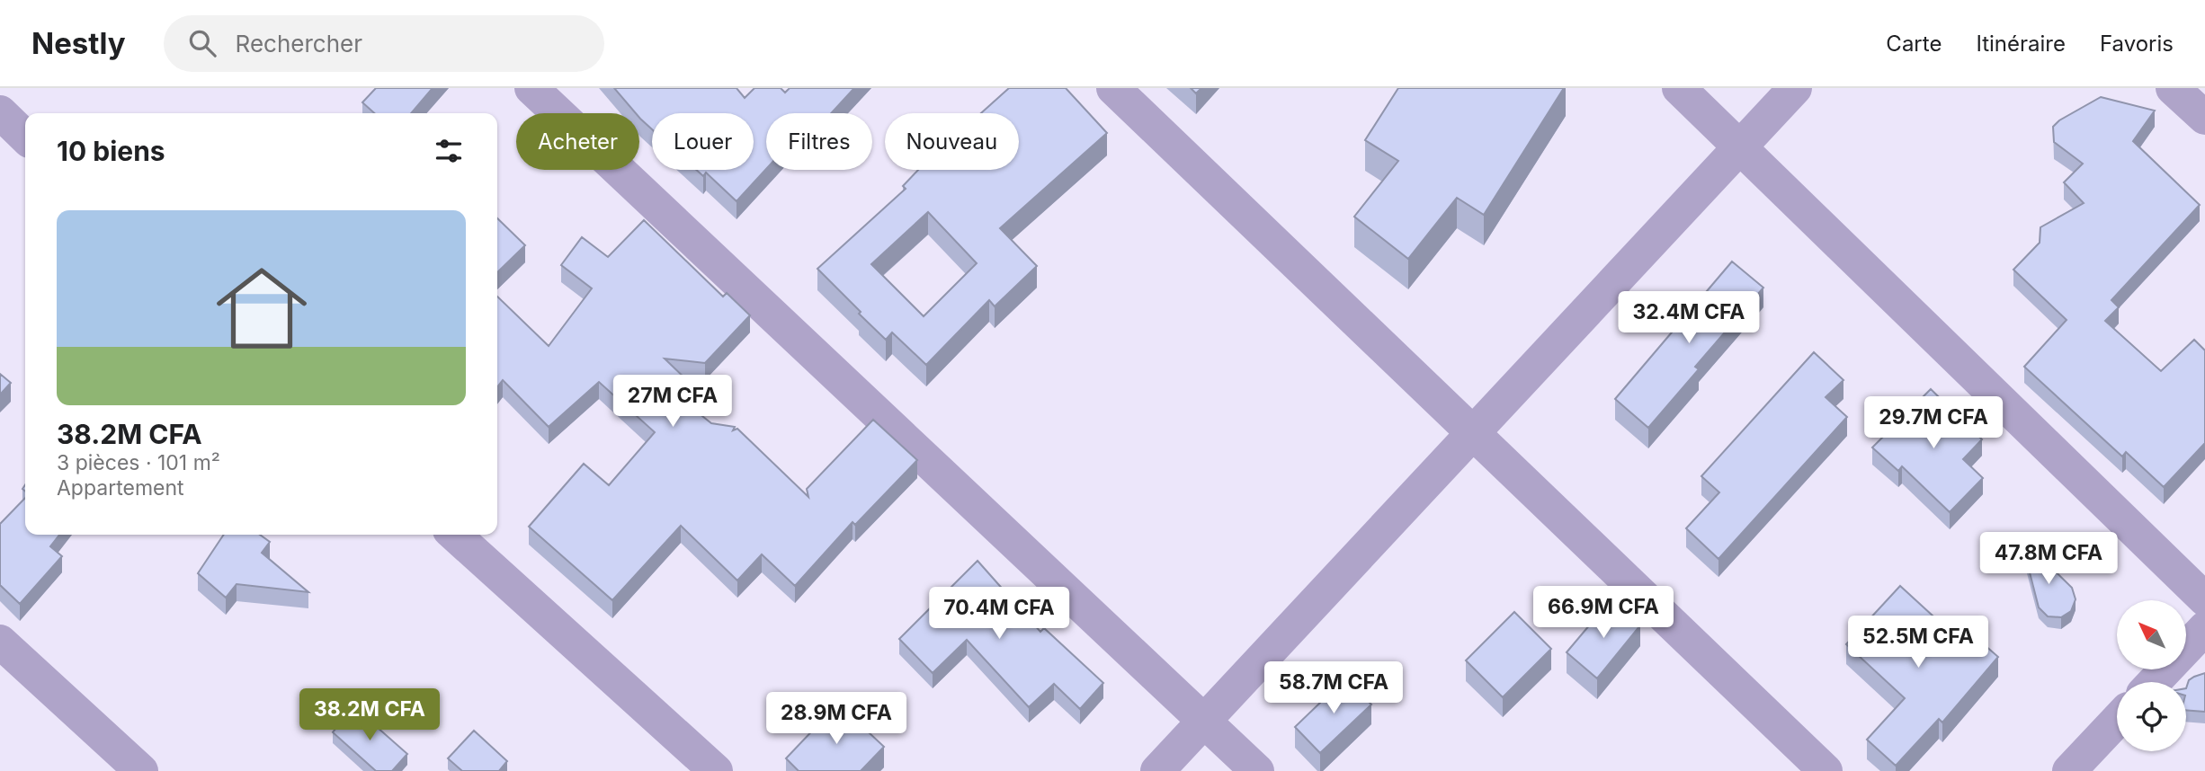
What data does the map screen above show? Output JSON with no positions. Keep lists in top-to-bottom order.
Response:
{
  "north": "top left",
  "page": {
    "header": "Nestly",
    "search": "Rechercher",
    "nav": ["Carte", "Itinéraire", "Favoris"],
    "chip": [
      "Acheter",
      "Louer",
      "Filtres",
      "Nouveau"
    ],
    "heading": "10 biens",
    "list": [
      {
        "name": "38.2M CFA",
        "note": "3 pièces · 101 m² · Appartement"
      }
    ],
    "price": [
      "32.4M CFA",
      "27M CFA",
      "29.7M CFA",
      "47.8M CFA",
      "66.9M CFA",
      "70.4M CFA",
      "52.5M CFA",
      "58.7M CFA",
      "38.2M CFA",
      "28.9M CFA"
    ]
  }
}
